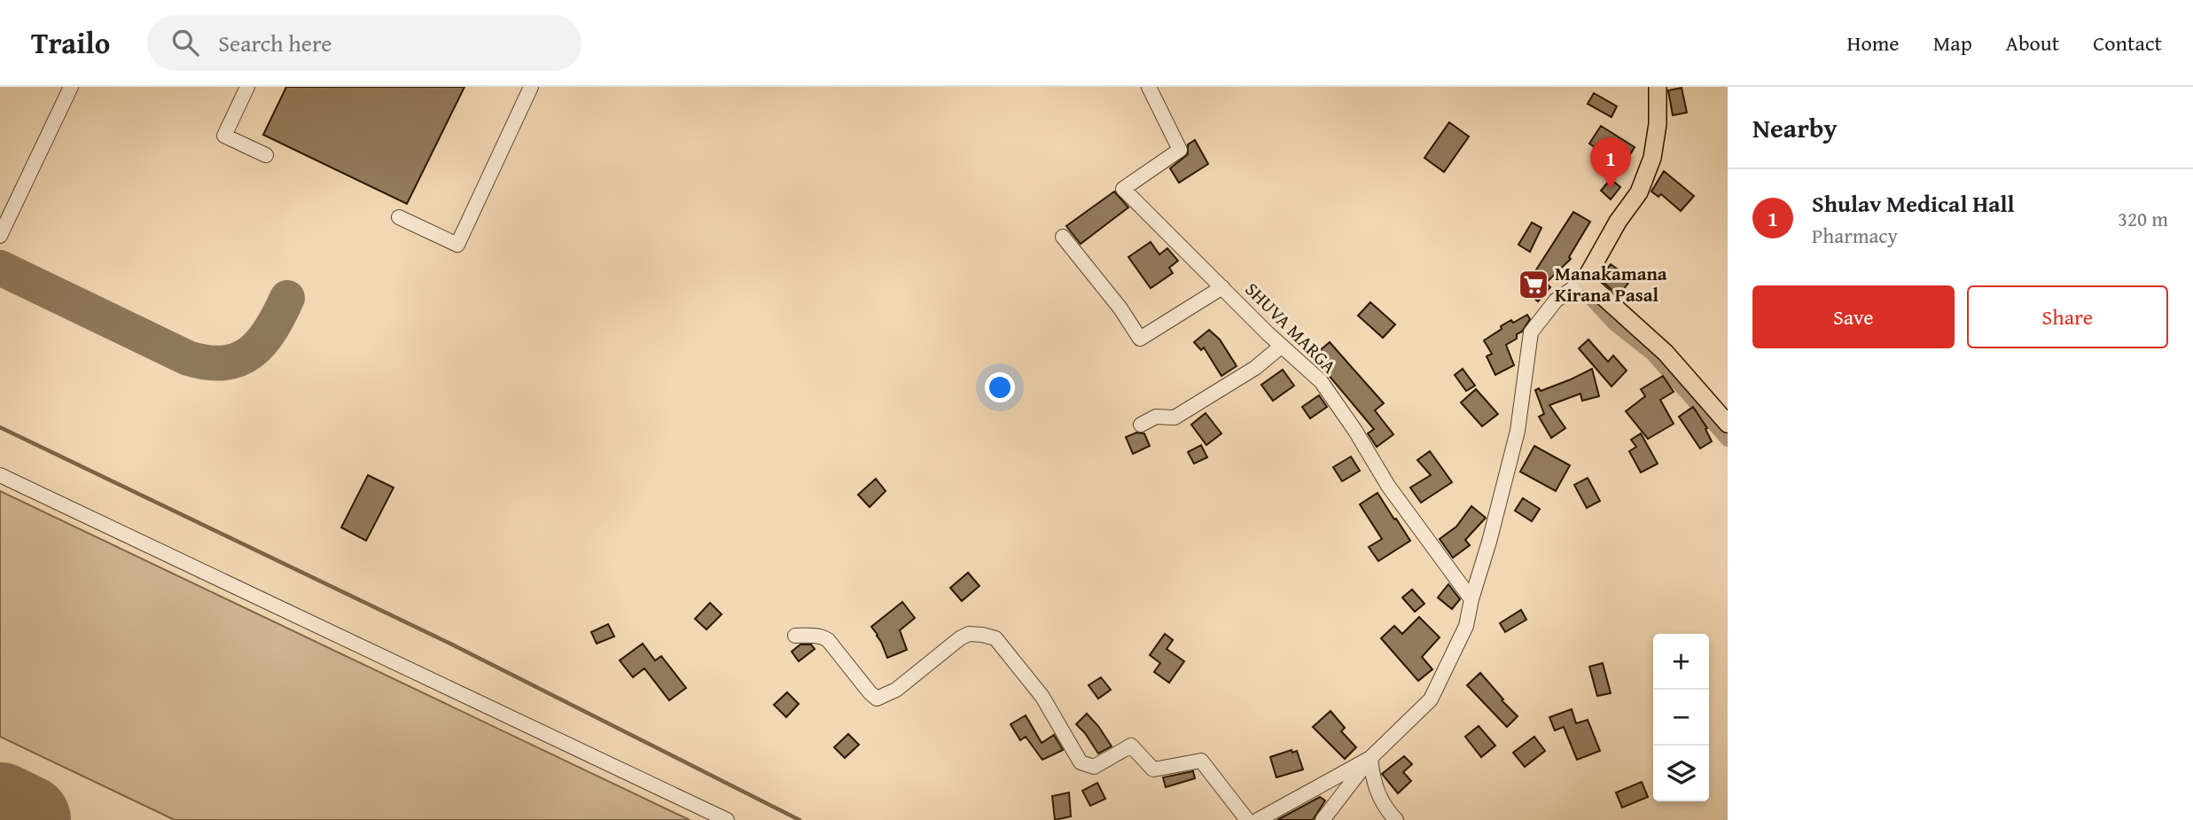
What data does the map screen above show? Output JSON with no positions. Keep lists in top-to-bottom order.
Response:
{
  "streets": {
    "street": ["SHUVA MARGA"]
  },
  "places": {
    "supermarket": ["Manakamana Kirana Pasal"]
  },
  "page": {
    "header": "Trailo",
    "search": "Search here",
    "nav": [
      "Home",
      "Map",
      "About",
      "Contact"
    ],
    "heading": "Nearby",
    "pins": "1",
    "list": [
      {
        "mark": "1",
        "name": "Shulav Medical Hall",
        "note": "Pharmacy",
        "value": "320 m"
      }
    ],
    "buttons": ["Save", "Share"],
    "map_buttons": ["+", "−"]
  }
}
